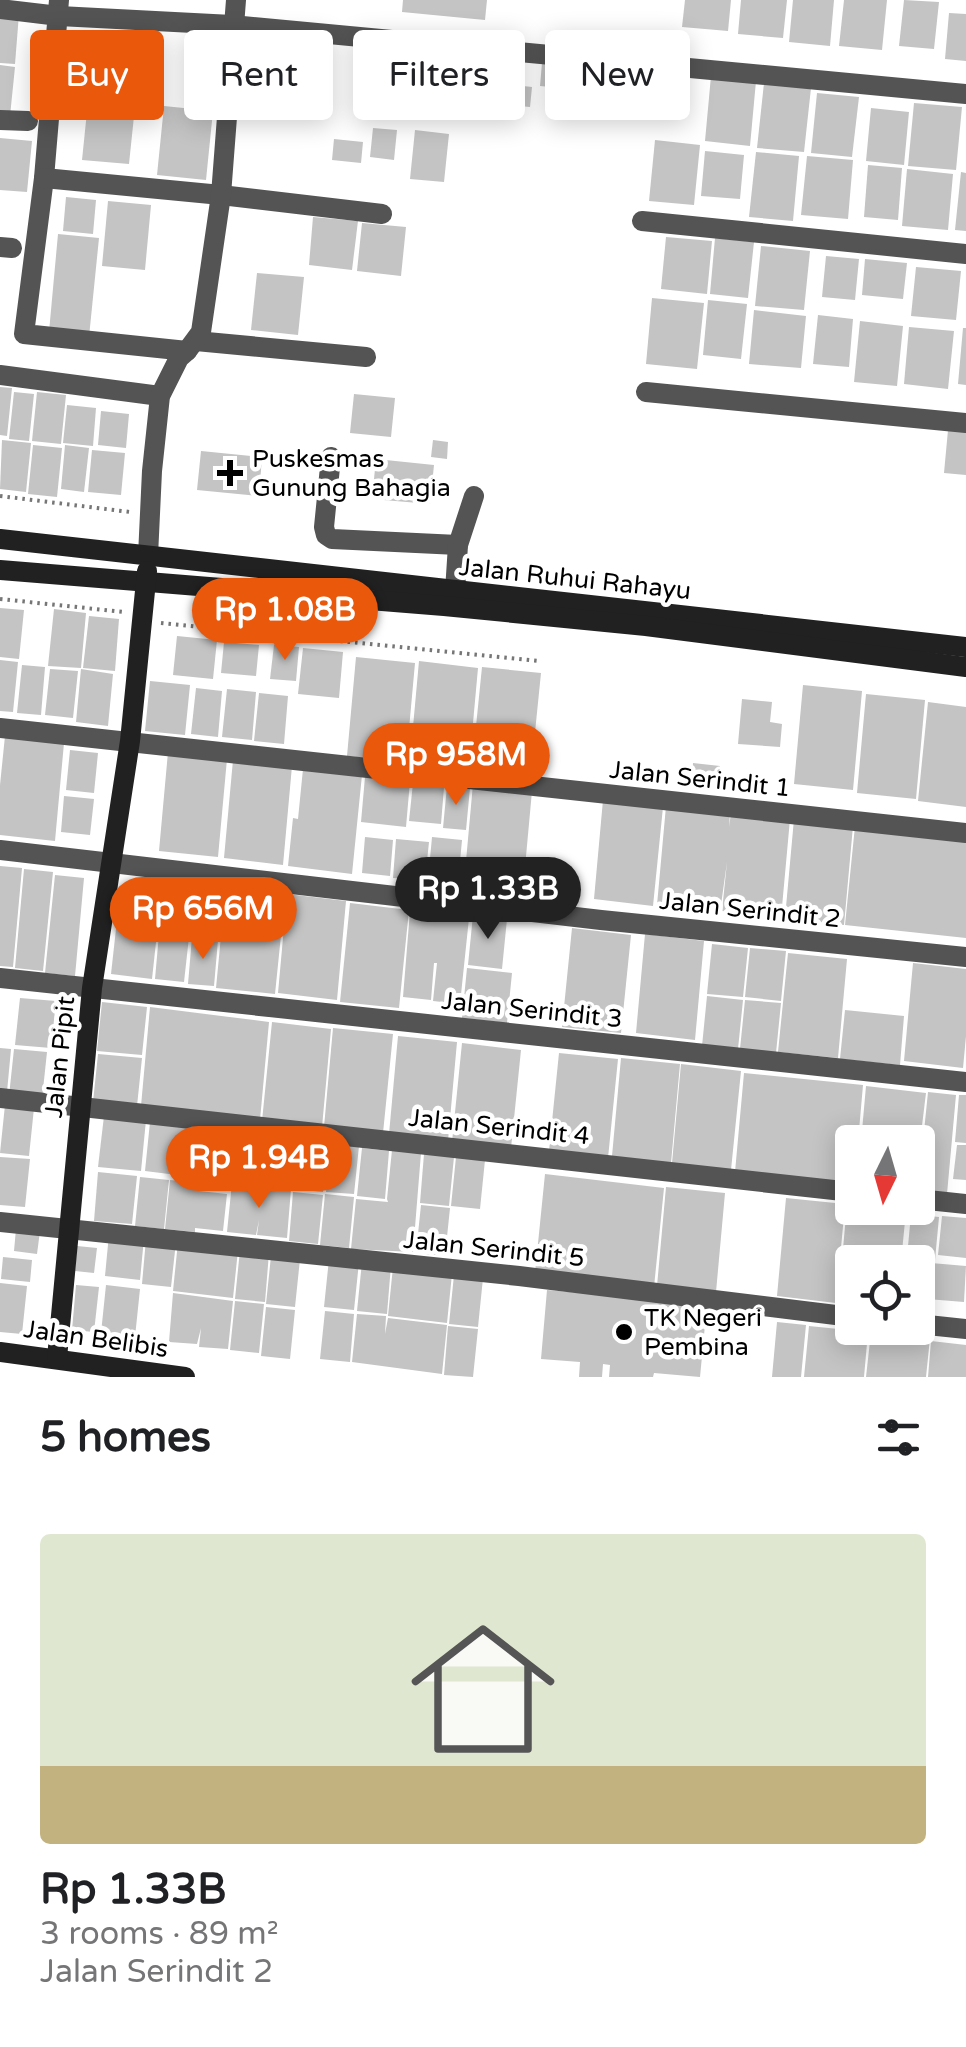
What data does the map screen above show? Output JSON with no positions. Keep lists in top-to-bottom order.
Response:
{
  "streets": {
    "main road": ["Jalan Ruhui Rahayu", "Jalan Pipit", "Jalan Belibis"],
    "street": [
      "Jalan Serindit 1",
      "Jalan Serindit 2",
      "Jalan Serindit 3",
      "Jalan Serindit 4",
      "Jalan Serindit 5"
    ]
  },
  "crossings": [
    ["Jalan Ruhui Rahayu", "Jalan Pipit"],
    ["Jalan Serindit 1", "Jalan Pipit"],
    ["Jalan Serindit 2", "Jalan Pipit"],
    ["Jalan Serindit 3", "Jalan Pipit"],
    ["Jalan Pipit", "Jalan Serindit 4"],
    ["Jalan Pipit", "Jalan Serindit 5"],
    ["Jalan Pipit", "Jalan Belibis"]
  ],
  "places": {
    "health": ["Puskesmas Gunung Bahagia"],
    "other": ["TK Negeri Pembina"]
  },
  "north": "bottom",
  "page": {
    "chip": [
      "Buy",
      "Rent",
      "Filters",
      "New"
    ],
    "price": [
      "Rp 1.08B",
      "Rp 958M",
      "Rp 1.33B",
      "Rp 656M",
      "Rp 1.94B"
    ],
    "heading": "5 homes",
    "list": [
      {
        "name": "Rp 1.33B",
        "note": "3 rooms · 89 m² · Jalan Serindit 2"
      }
    ]
  }
}
